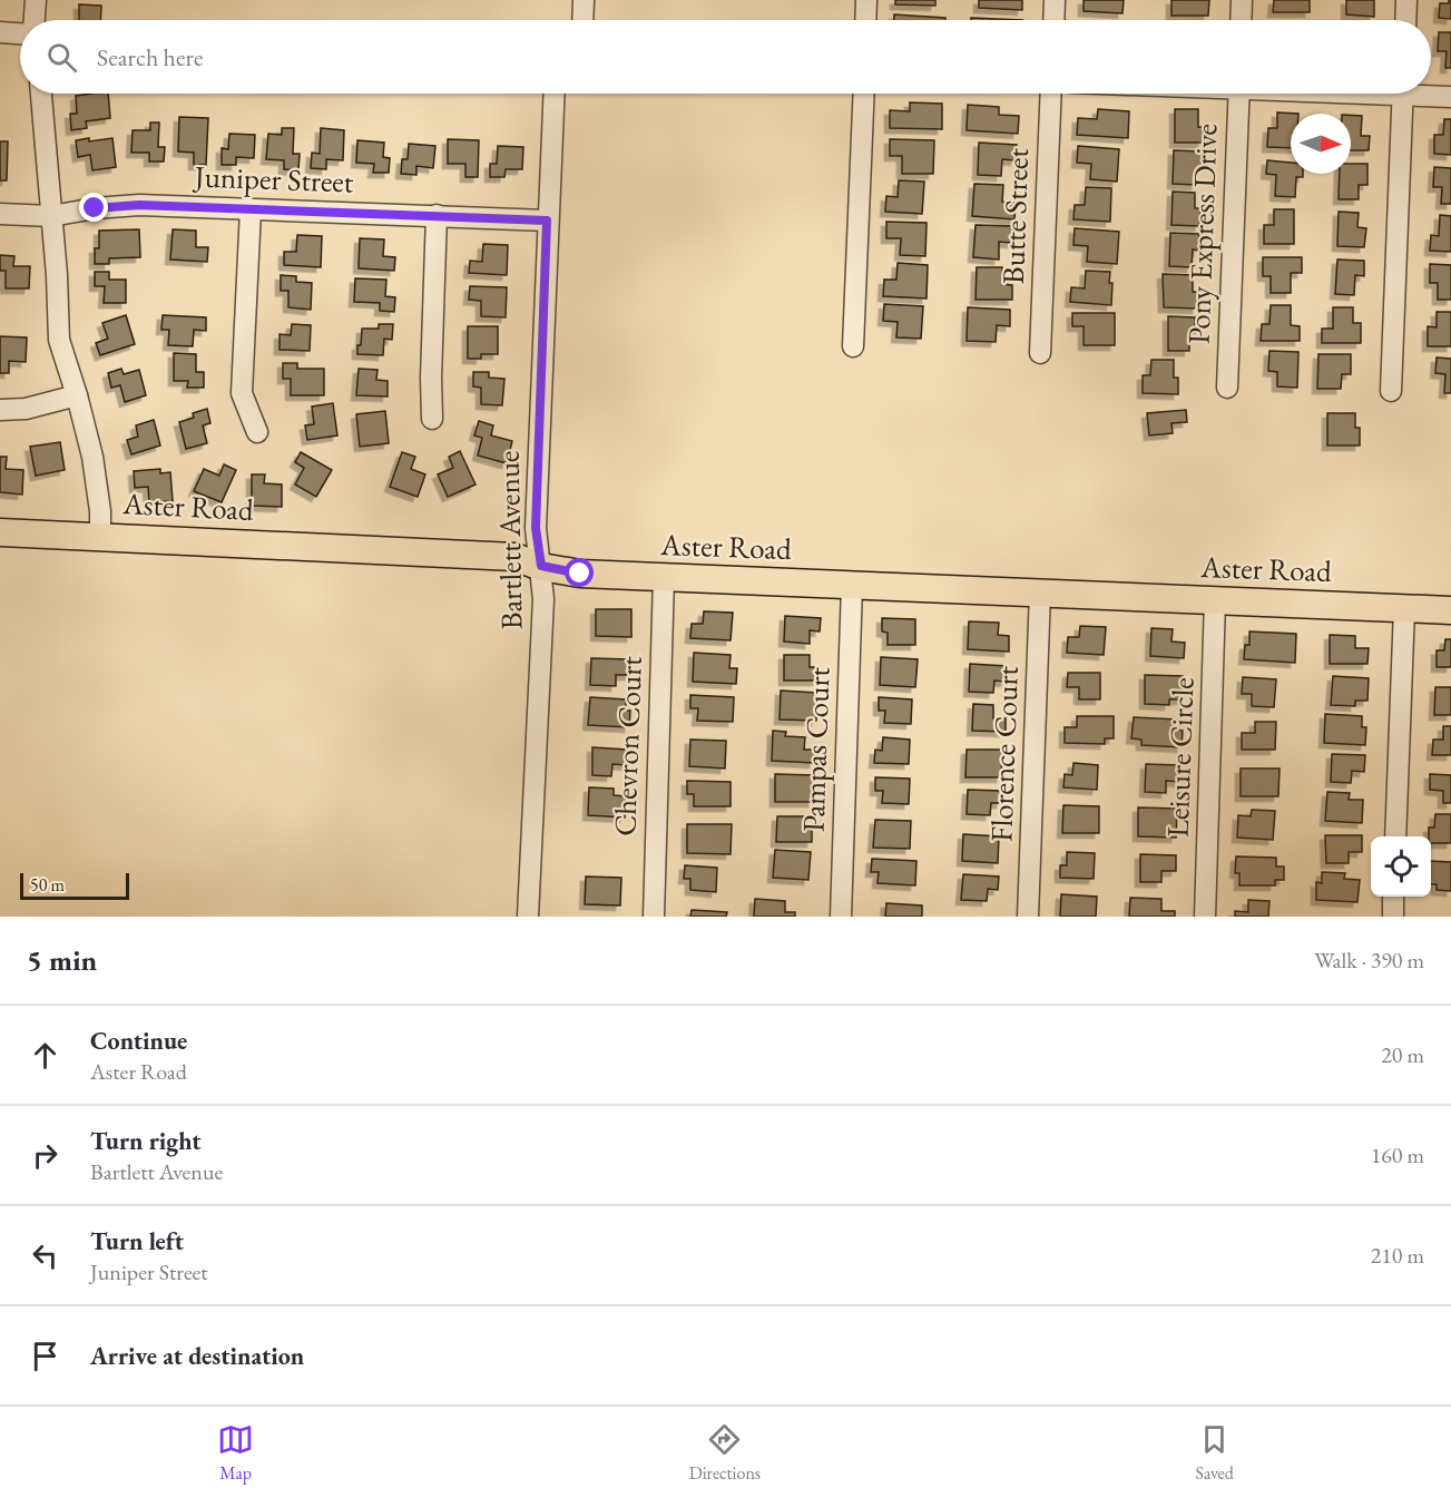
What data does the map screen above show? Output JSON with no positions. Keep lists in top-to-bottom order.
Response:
{
  "streets": {
    "main road": ["Aster Road"],
    "street": [
      "Juniper Street",
      "Butte Street",
      "Pony Express Drive",
      "Bartlett Avenue",
      "Chevron Court",
      "Pampas Court",
      "Florence Court",
      "Leisure Circle"
    ]
  },
  "crossings": [
    ["Juniper Street", "Bartlett Avenue"],
    ["Aster Road", "Bartlett Avenue"],
    ["Aster Road", "Chevron Court"],
    ["Aster Road", "Pampas Court"],
    ["Aster Road", "Florence Court"],
    ["Aster Road", "Leisure Circle"]
  ],
  "scale_bar": "50 m",
  "north": "right",
  "page": {
    "search": "Search here",
    "scale": "50 m",
    "heading": ["5 min", "Walk · 390 m"],
    "list": [
      ["Continue", "Aster Road", "20 m"],
      ["Turn right", "Bartlett Avenue", "160 m"],
      ["Turn left", "Juniper Street", "210 m"],
      "Arrive at destination"
    ],
    "nav": ["Map", "Directions", "Saved"]
  }
}
